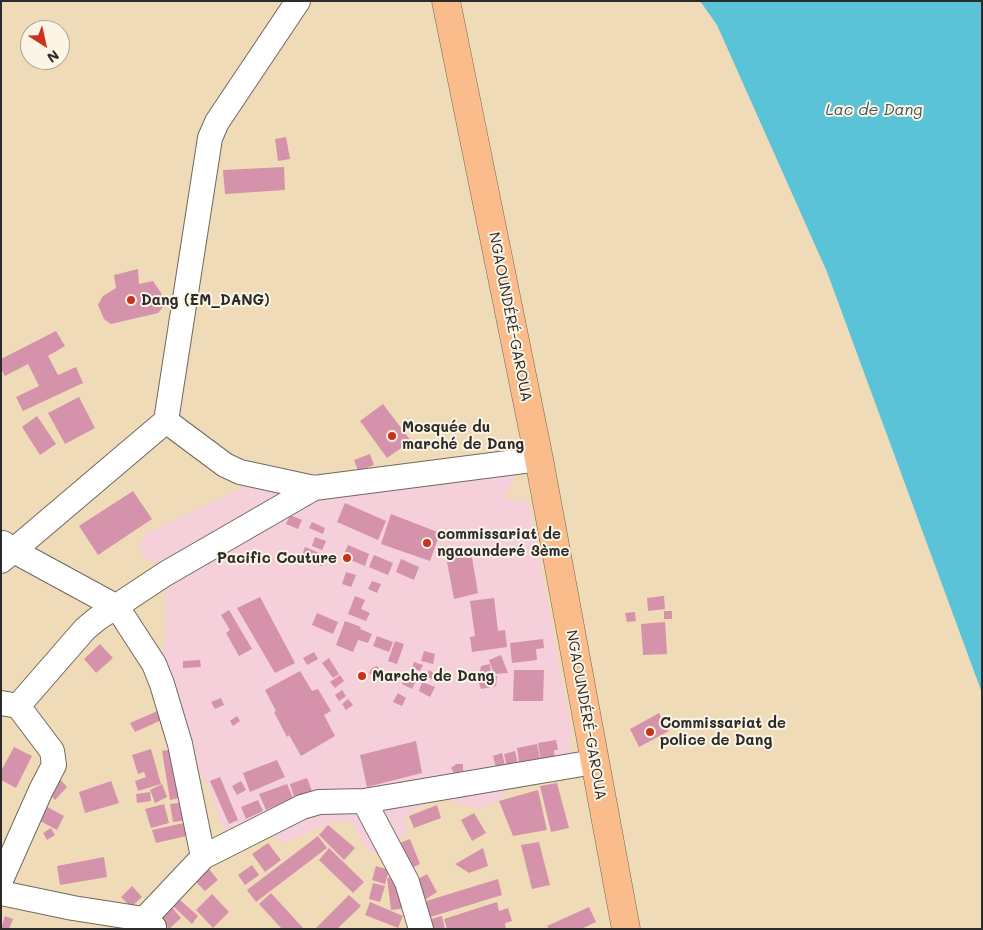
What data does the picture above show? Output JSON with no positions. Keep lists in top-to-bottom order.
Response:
{
  "streets": {
    "highway": ["NGAOUNDÉRÉ-GAROUA"]
  },
  "water": ["Lac de Dang"],
  "places": [
    "Dang (EM_DANG)",
    "Mosquée du marché de Dang",
    "commissariat de ngaounderé 3ème",
    "Pacific Couture",
    "Marche de Dang",
    "Commissariat de police de Dang"
  ],
  "north": "bottom right"
}
